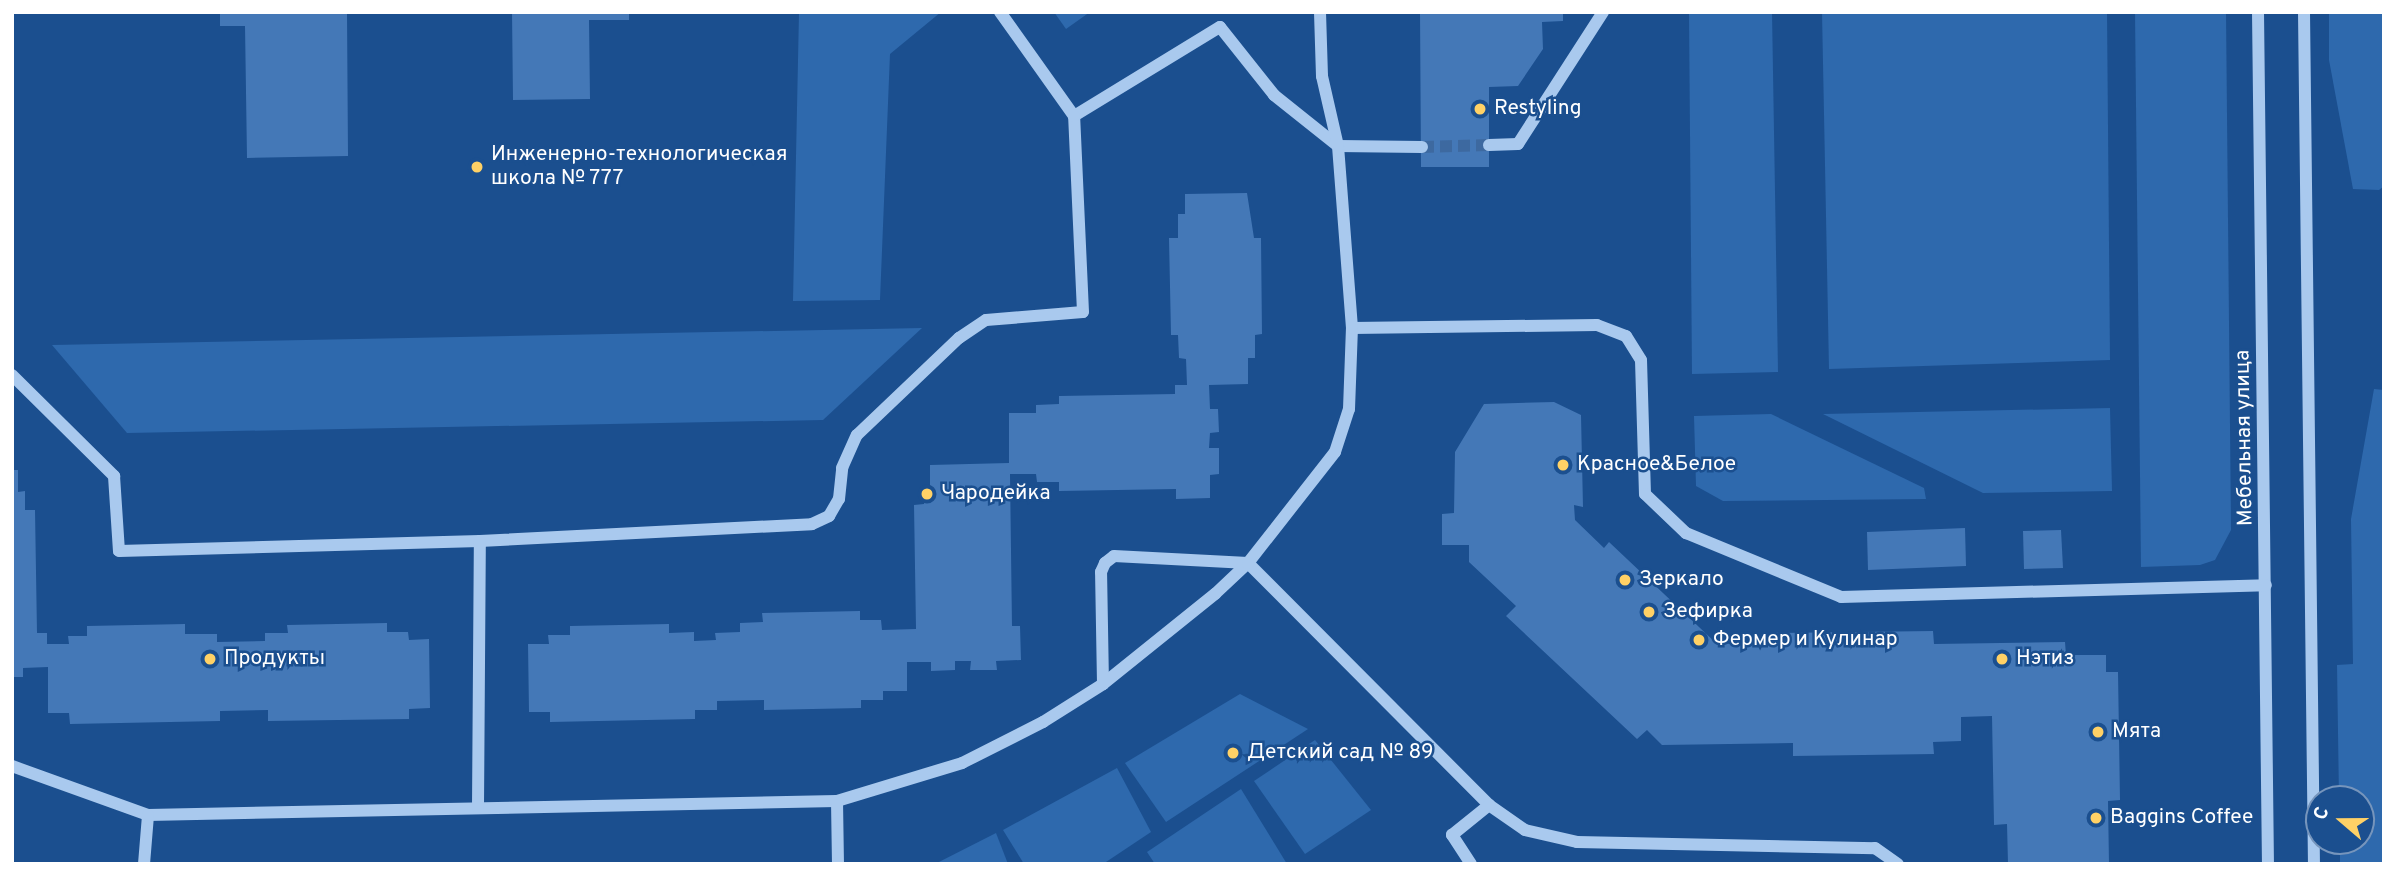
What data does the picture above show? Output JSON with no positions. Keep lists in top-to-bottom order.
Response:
{
  "streets": {
    "street": ["Мебельная улица"]
  },
  "places": [
    "Restyling",
    "Инженерно-технологическая школа № 777",
    "Красное&Белое",
    "Чародейка",
    "Зеркало",
    "Зефирка",
    "Фермер и Кулинар",
    "Продукты",
    "Нэтиз",
    "Мята",
    "Детский сад № 89",
    "Baggins Coffee"
  ],
  "north": "left"
}
